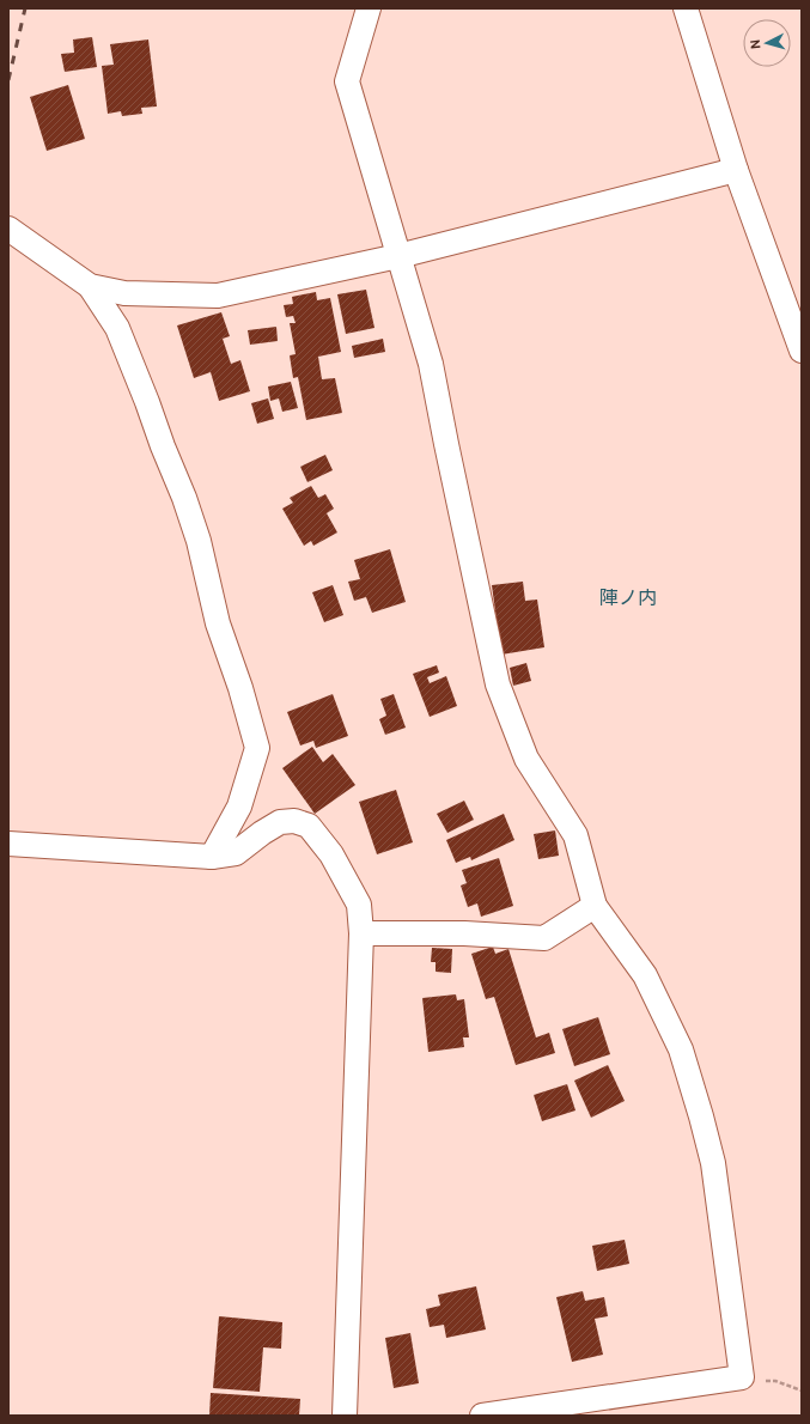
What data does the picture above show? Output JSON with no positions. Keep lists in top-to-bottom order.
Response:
{
  "districts": ["陣ノ内"],
  "north": "left"
}
